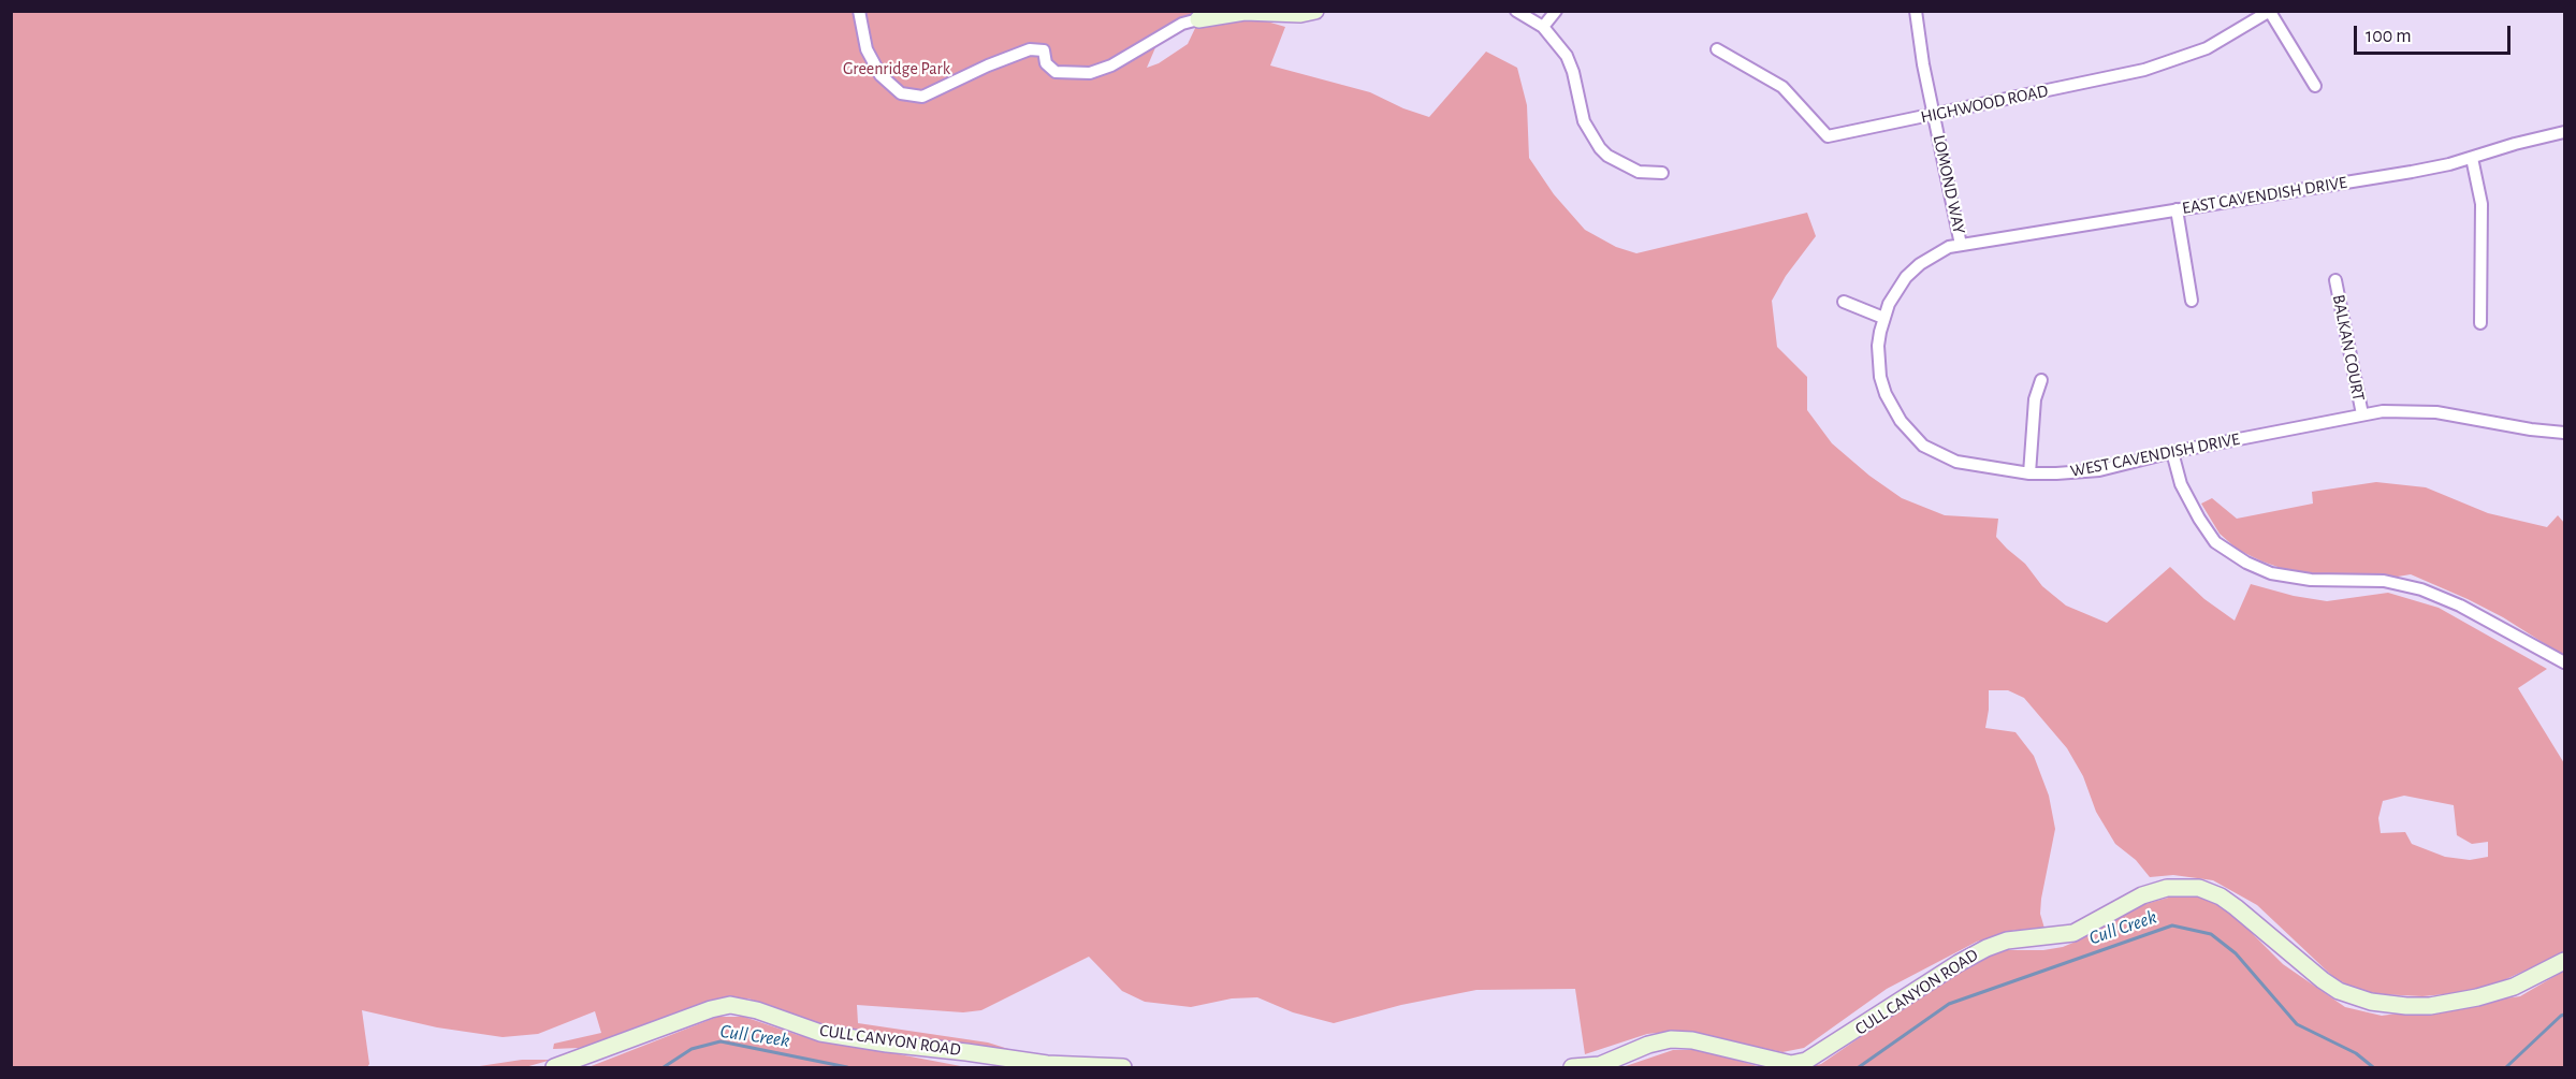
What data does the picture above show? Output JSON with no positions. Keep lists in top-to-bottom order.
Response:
{
  "streets": {
    "street": [
      "HIGHWOOD ROAD",
      "LOMOND WAY",
      "EAST CAVENDISH DRIVE",
      "BALKAN COURT",
      "WEST CAVENDISH DRIVE",
      "CULL CANYON ROAD"
    ]
  },
  "crossings": [
    ["HIGHWOOD ROAD", "LOMOND WAY"],
    ["LOMOND WAY", "EAST CAVENDISH DRIVE"],
    ["LOMOND WAY", "WEST CAVENDISH DRIVE"],
    ["EAST CAVENDISH DRIVE", "WEST CAVENDISH DRIVE"],
    ["BALKAN COURT", "WEST CAVENDISH DRIVE"]
  ],
  "water": ["Cull Creek"],
  "parks": ["Greenridge Park"],
  "scale_bar": "100 m"
}
